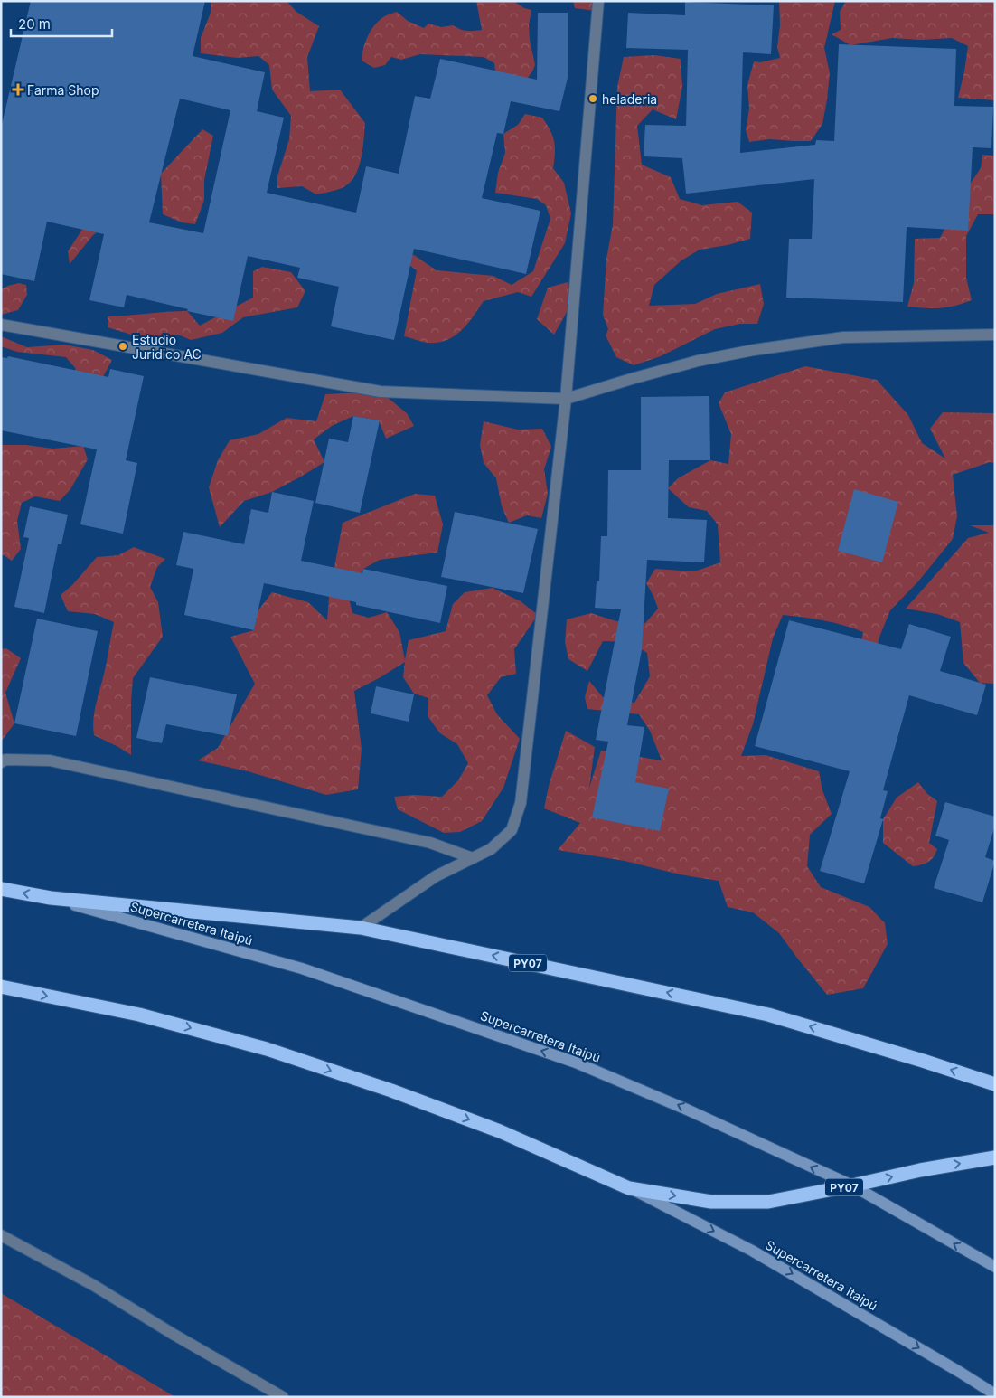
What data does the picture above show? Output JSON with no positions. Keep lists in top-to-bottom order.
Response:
{
  "streets": {
    "highway": ["PY07"],
    "street": ["Supercarretera Itaipú"]
  },
  "crossings": [
    ["Supercarretera Itaipú", "PY07"]
  ],
  "places": {
    "health": ["Farma Shop"],
    "other": ["heladeria", "Estudio Juridico AC"]
  },
  "scale_bar": "20 m"
}
